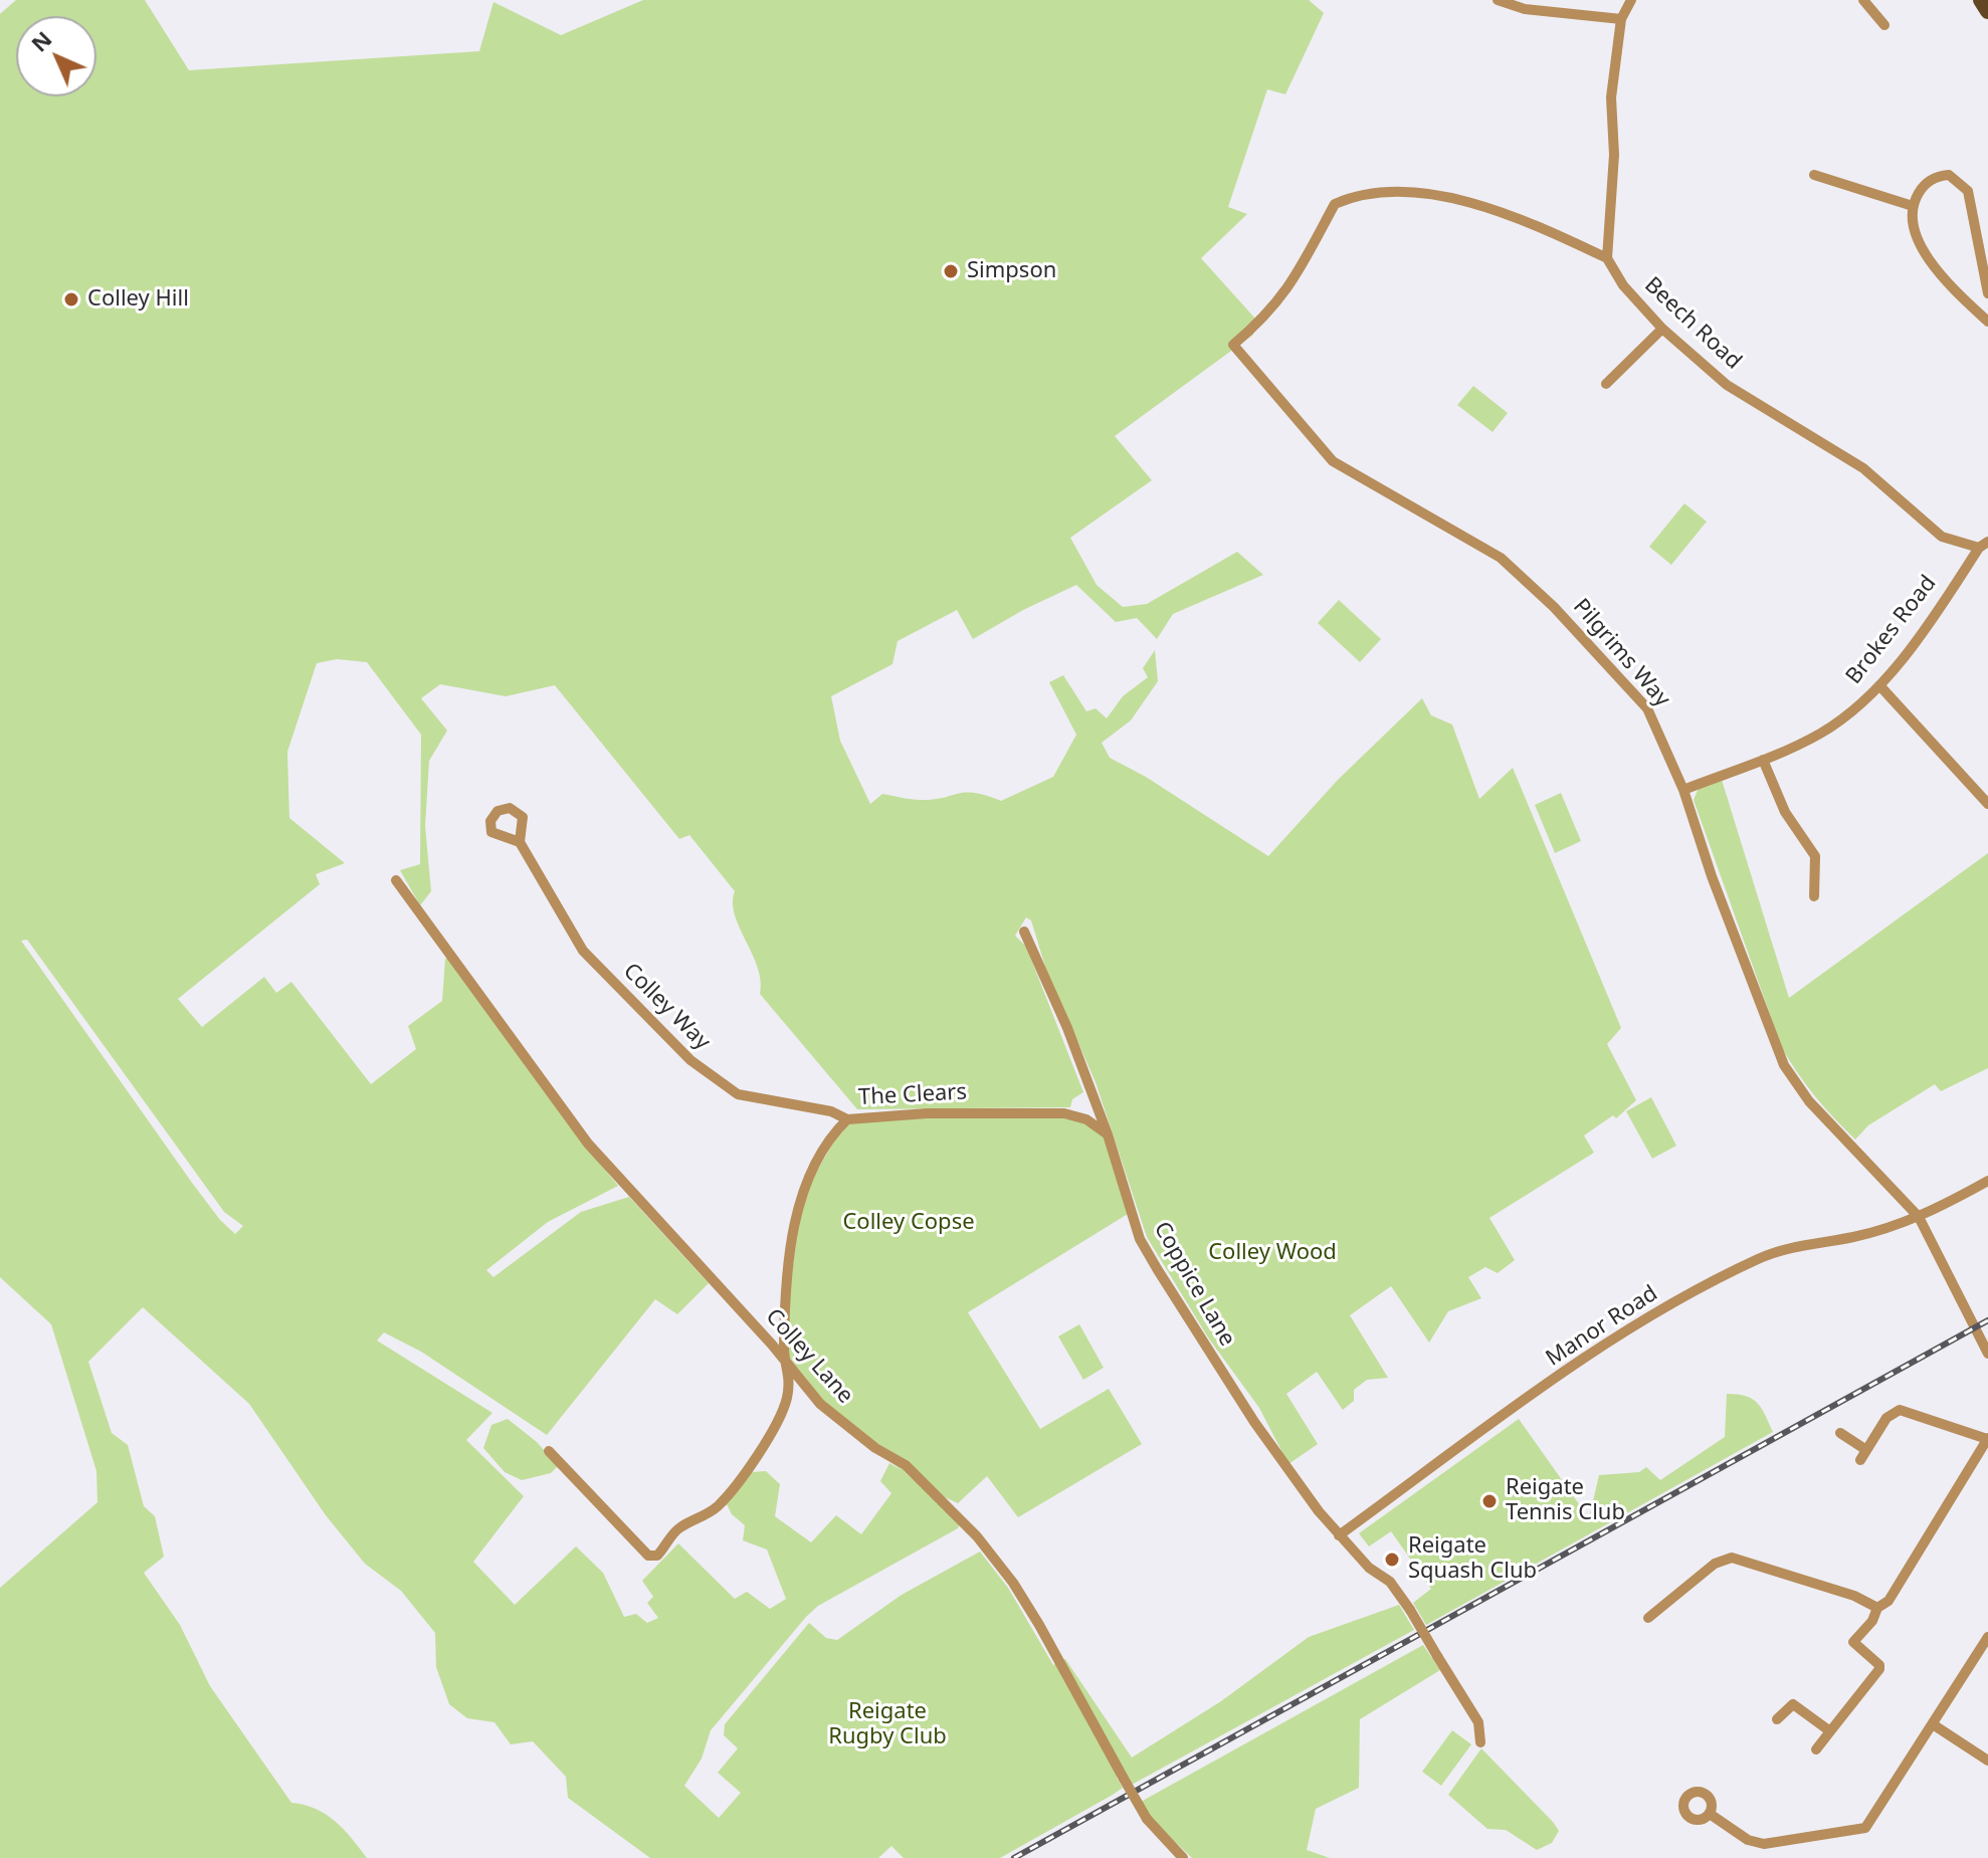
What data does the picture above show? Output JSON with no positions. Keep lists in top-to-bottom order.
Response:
{
  "streets": {
    "street": [
      "Beech Road",
      "Brokes Road",
      "Pilgrims Way",
      "Colley Way",
      "The Clears",
      "Coppice Lane",
      "Manor Road",
      "Colley Lane"
    ]
  },
  "crossings": [
    ["Beech Road", "Brokes Road"],
    ["Beech Road", "Pilgrims Way"],
    ["Brokes Road", "Pilgrims Way"],
    ["Pilgrims Way", "Manor Road"],
    ["Colley Way", "The Clears"],
    ["The Clears", "Coppice Lane"],
    ["The Clears", "Colley Lane"],
    ["Coppice Lane", "Manor Road"]
  ],
  "parks": ["Colley Copse", "Colley Wood", "Reigate Rugby Club"],
  "places": [
    "Simpson",
    "Colley Hill",
    "Reigate Tennis Club",
    "Reigate Squash Club"
  ],
  "north": "top left"
}
